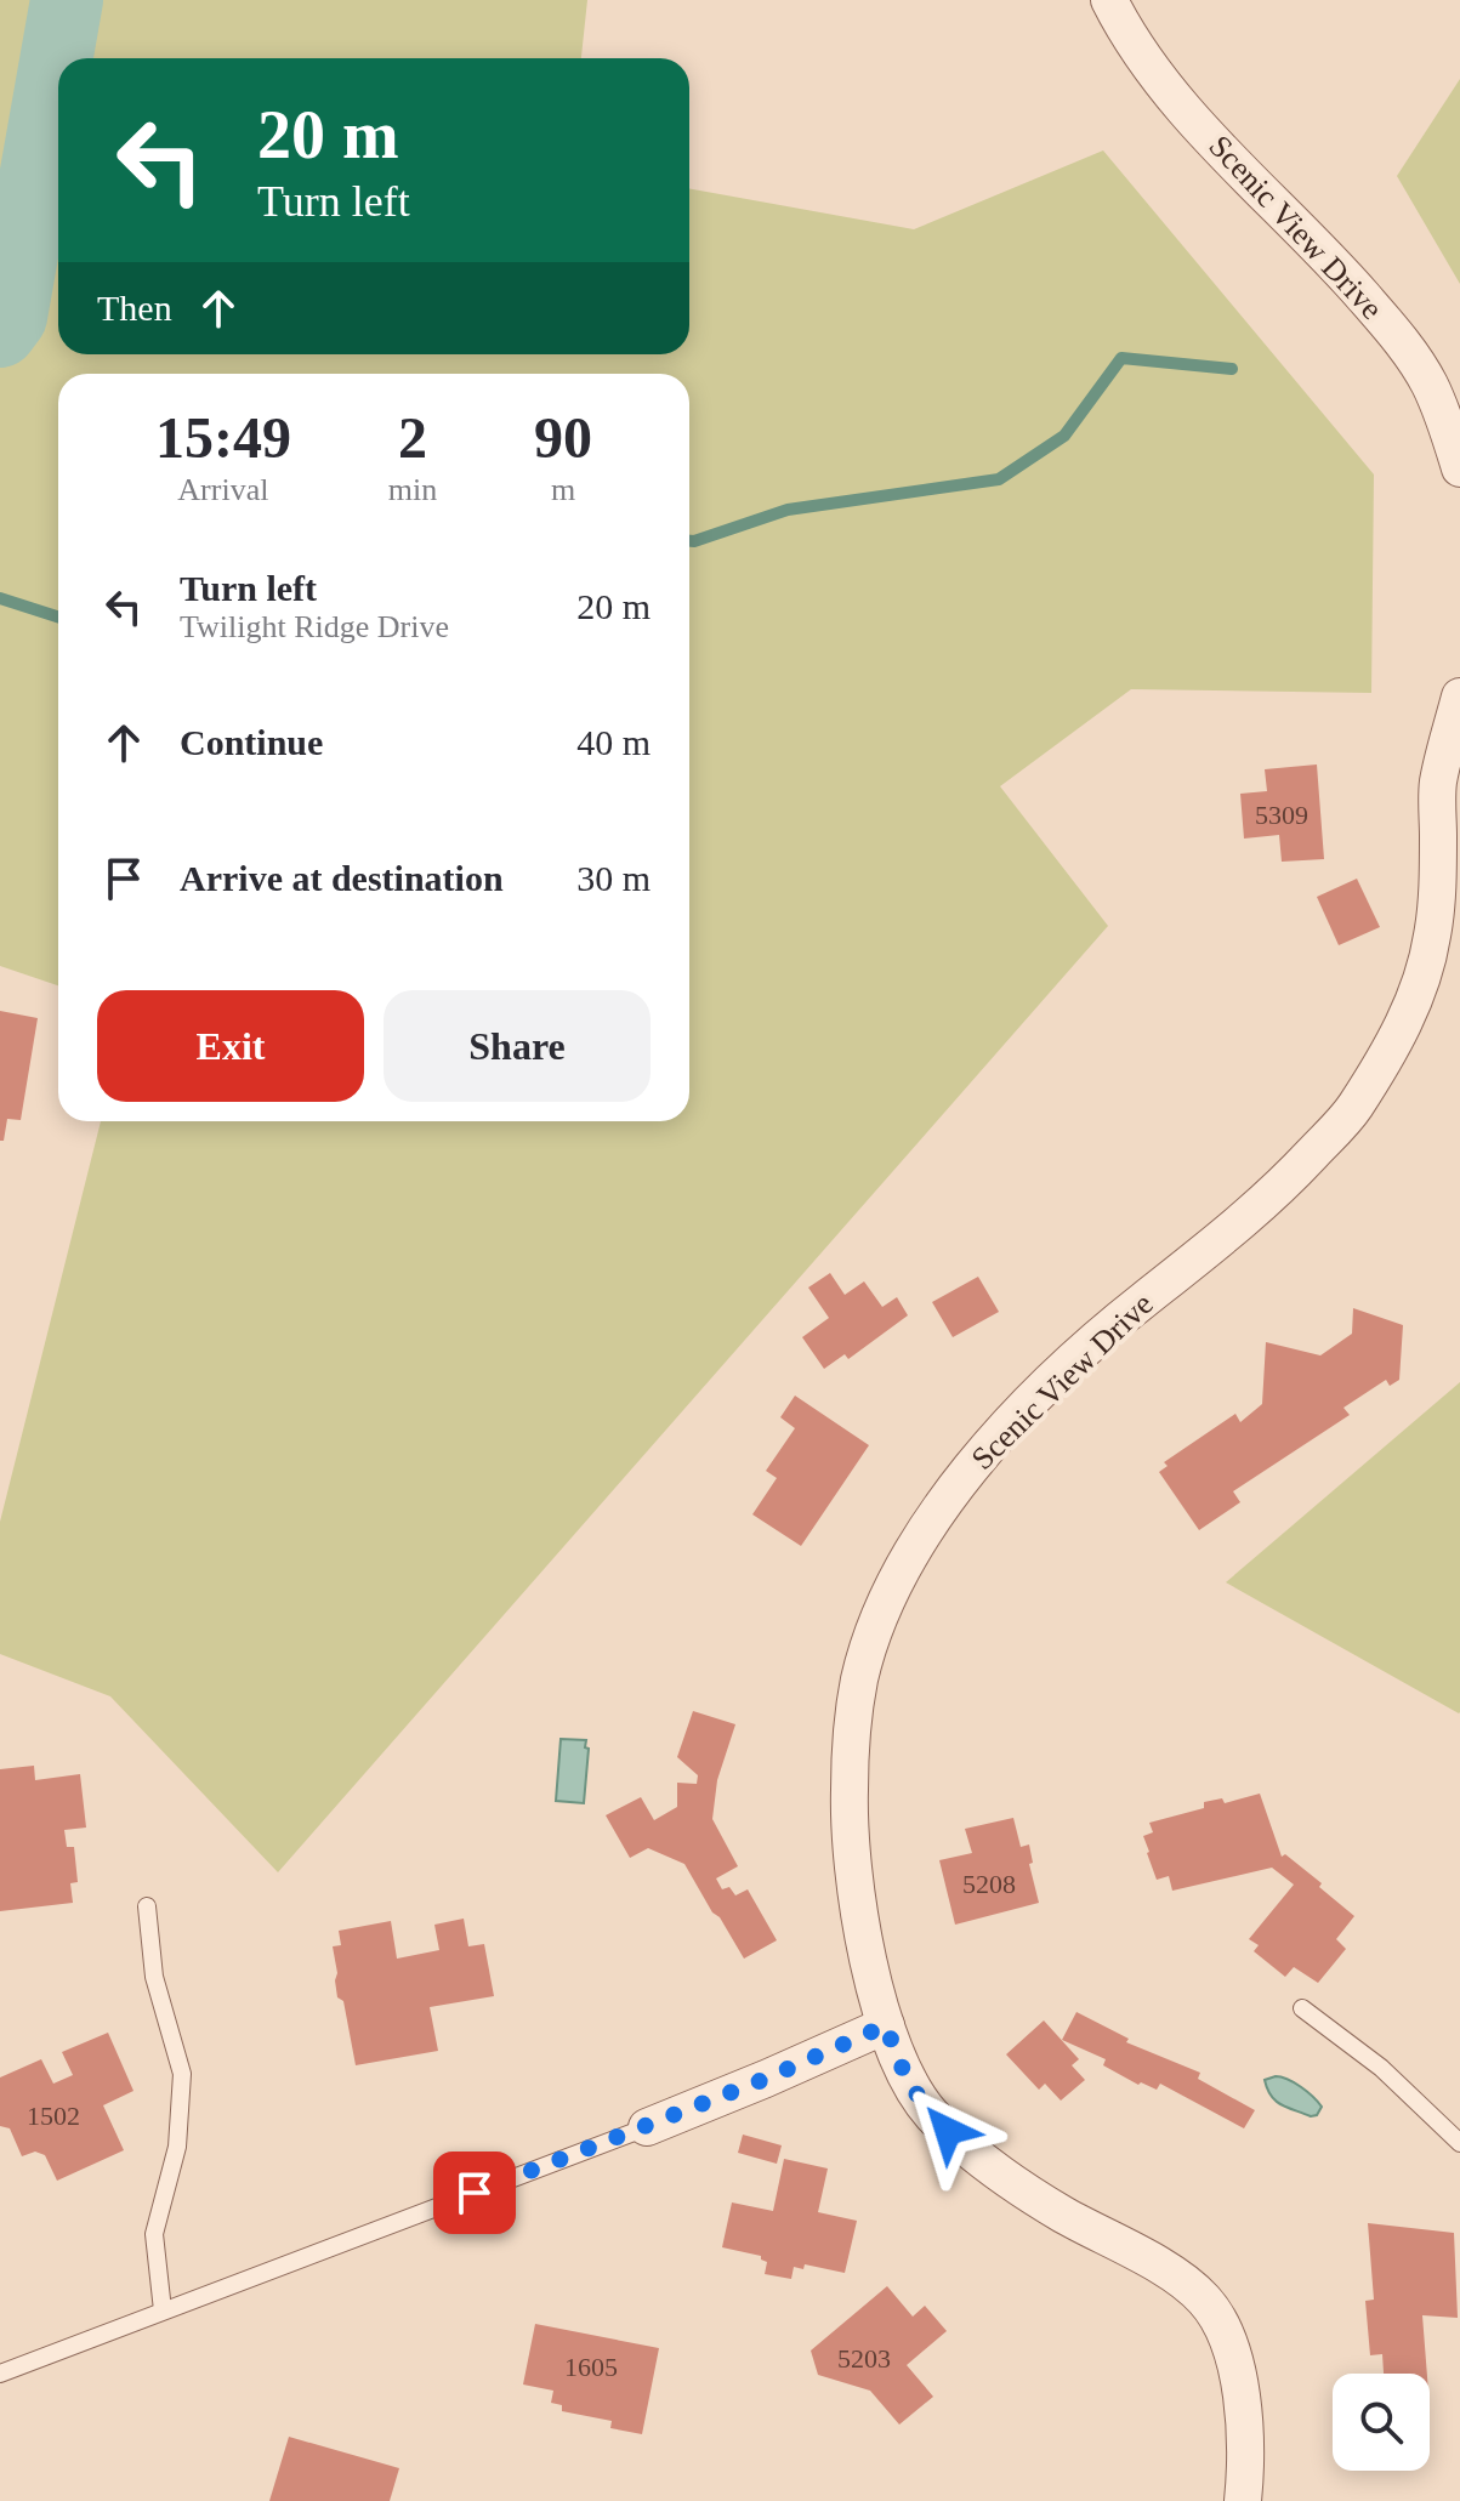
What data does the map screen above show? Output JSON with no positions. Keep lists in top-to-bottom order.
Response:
{
  "streets": {
    "street": ["Scenic View Drive"]
  },
  "house_numbers": [
    "5309",
    "5208",
    "1502",
    "5203",
    "1605"
  ],
  "page": {
    "turn": ["20 m", "Turn left"],
    "then": "Then",
    "eta": [
      "15:49",
      "Arrival",
      "2",
      "min",
      "90",
      "m"
    ],
    "list": [
      {
        "name": "Turn left",
        "note": "Twilight Ridge Drive",
        "value": "20 m"
      },
      {
        "name": "Continue",
        "value": "40 m"
      },
      {
        "name": "Arrive at destination",
        "value": "30 m"
      }
    ],
    "buttons": ["Exit", "Share"]
  }
}
